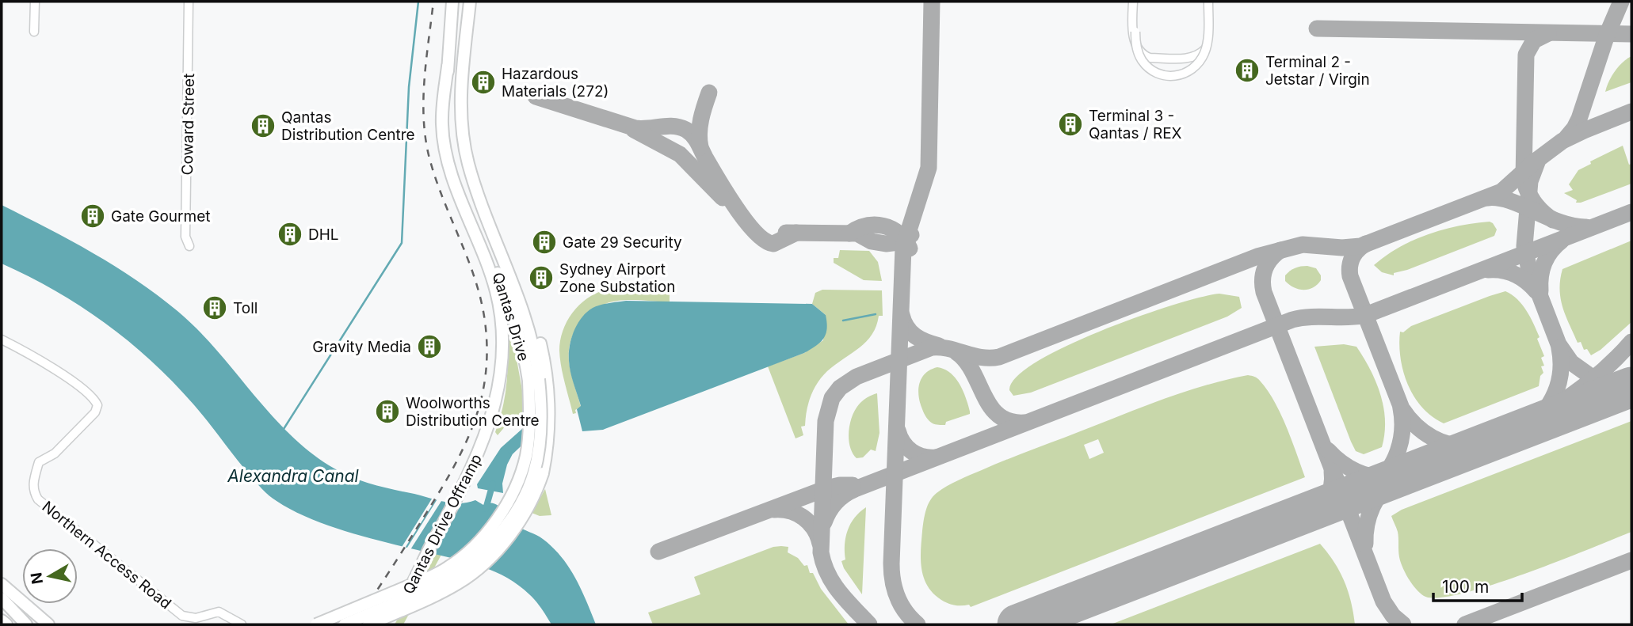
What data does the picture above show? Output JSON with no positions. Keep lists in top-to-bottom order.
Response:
{
  "streets": {
    "highway": ["Qantas Drive", "Qantas Drive Offramp"],
    "street": ["Coward Street", "Northern Access Road"]
  },
  "crossings": [
    ["Qantas Drive", "Qantas Drive Offramp"]
  ],
  "water": ["Alexandra Canal"],
  "places": {
    "building": [
      "Terminal 2 - Jetstar / Virgin",
      "Hazardous Materials (272)",
      "Terminal 3 - Qantas / REX",
      "Qantas Distribution Centre",
      "Gate Gourmet",
      "DHL",
      "Gate 29 Security",
      "Sydney Airport Zone Substation",
      "Toll",
      "Gravity Media",
      "Woolworths Distribution Centre"
    ]
  },
  "scale_bar": "100 m",
  "north": "left"
}
